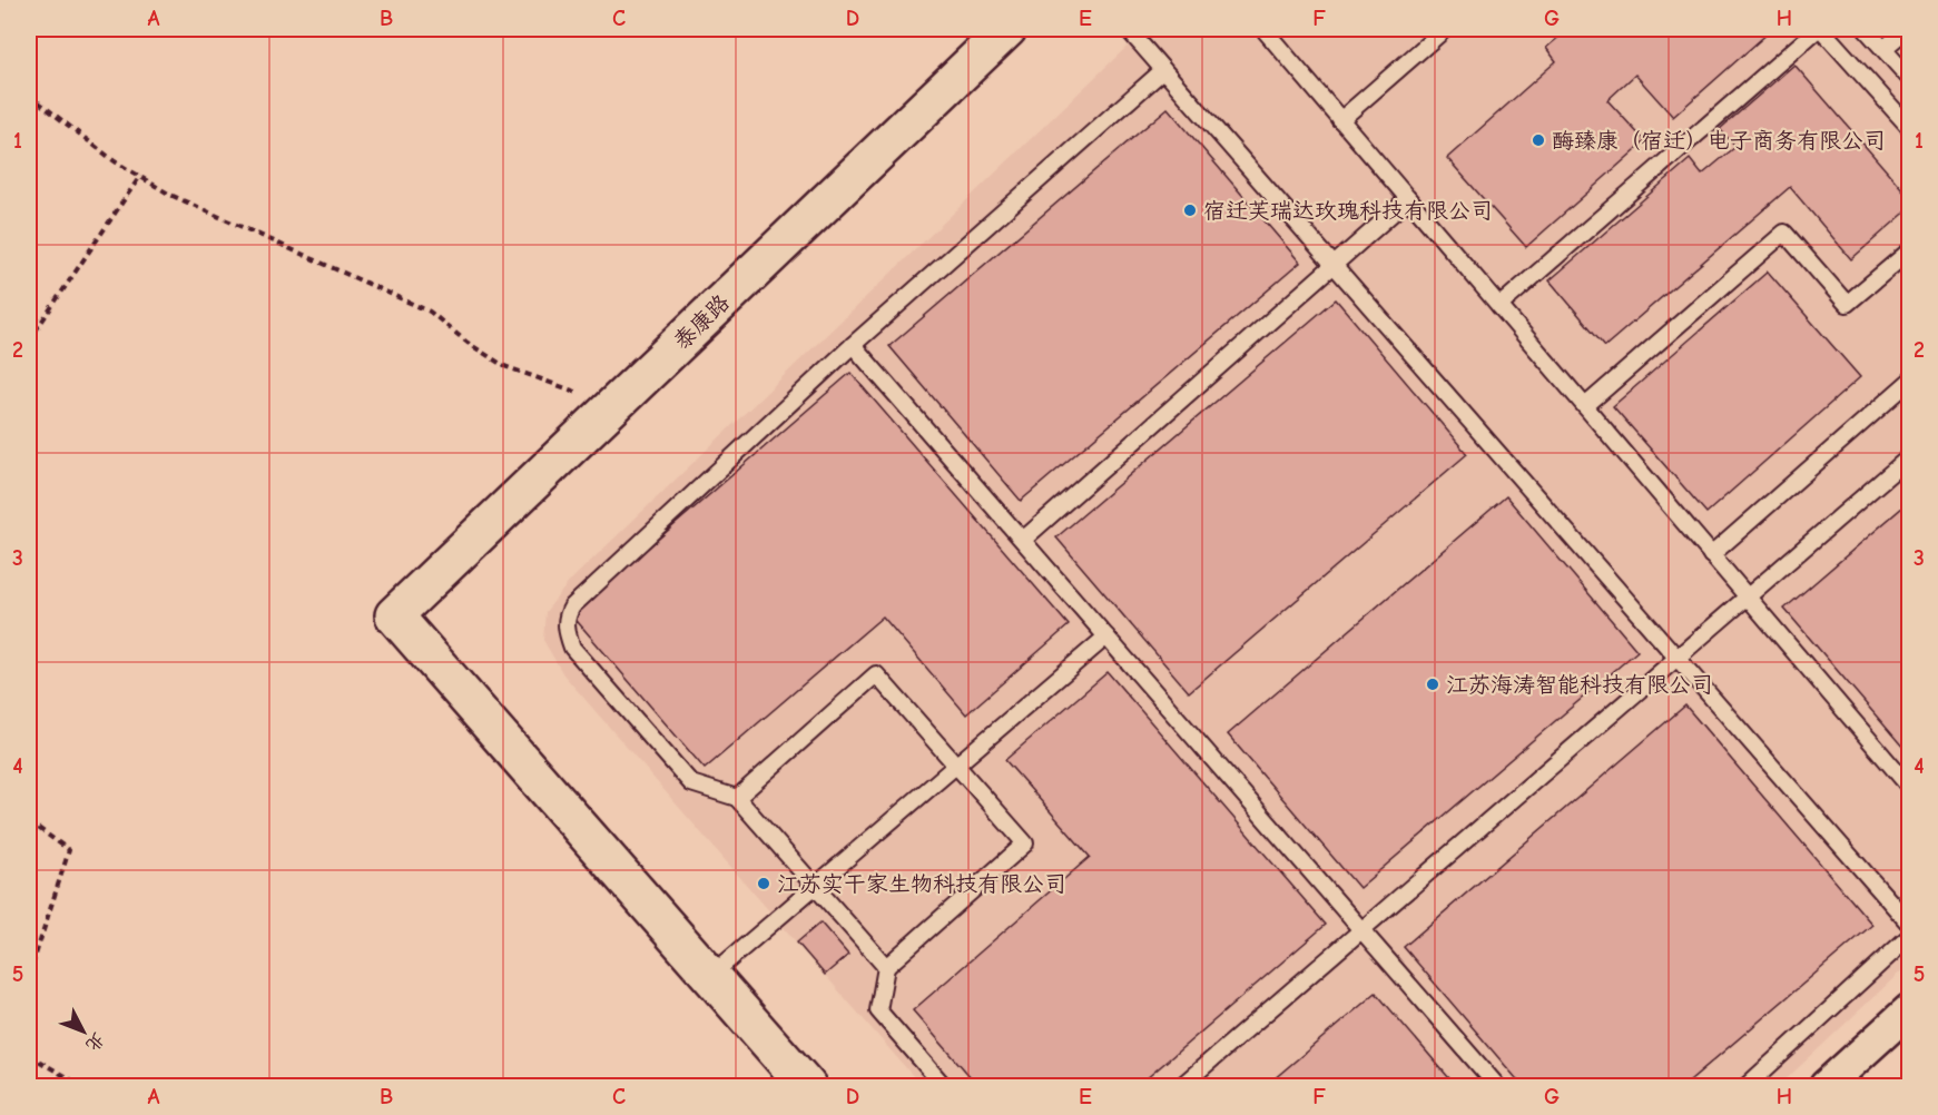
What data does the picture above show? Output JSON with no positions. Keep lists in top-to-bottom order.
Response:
{
  "streets": {
    "street": ["泰康路"]
  },
  "places": [
    "酶臻康（宿迁）电子商务有限公司",
    "宿迁芙瑞达玫瑰科技有限公司",
    "江苏海涛智能科技有限公司",
    "江苏实干家生物科技有限公司"
  ],
  "north": "bottom right",
  "grid": {
    "columns": [
      "A",
      "B",
      "C",
      "D",
      "E",
      "F",
      "G",
      "H"
    ],
    "rows": [
      "1",
      "2",
      "3",
      "4",
      "5"
    ]
  }
}
